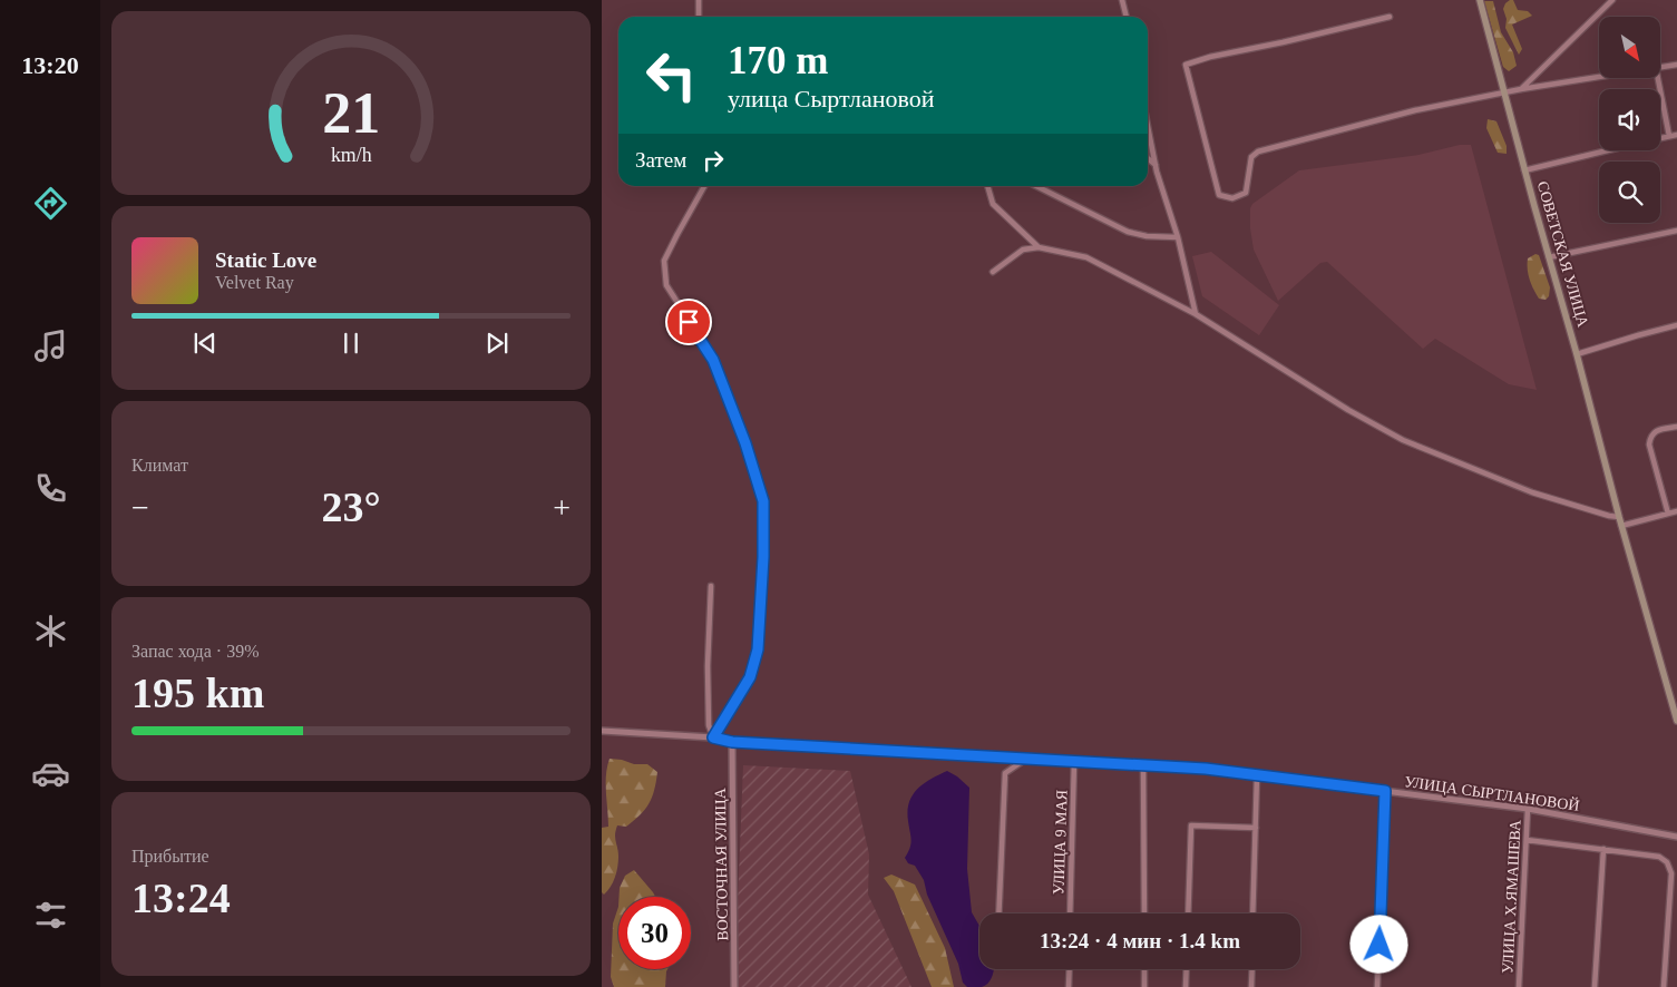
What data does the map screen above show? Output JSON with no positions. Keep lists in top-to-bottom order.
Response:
{
  "streets": {
    "main road": ["СОВЕТСКАЯ УЛИЦА"],
    "street": [
      "УЛИЦА СЫРТЛАНОВОЙ",
      "УЛИЦА 9 МАЯ",
      "ВОСТОЧНАЯ УЛИЦА",
      "УЛИЦА Х.ЯМАШЕВА"
    ]
  },
  "crossings": [
    ["УЛИЦА СЫРТЛАНОВОЙ", "УЛИЦА 9 МАЯ"],
    ["УЛИЦА СЫРТЛАНОВОЙ", "ВОСТОЧНАЯ УЛИЦА"],
    ["УЛИЦА СЫРТЛАНОВОЙ", "УЛИЦА Х.ЯМАШЕВА"]
  ],
  "north": "bottom right",
  "page": {
    "tabs": "13:20",
    "turn": ["170 m", "улица Сыртлановой"],
    "then": "Затем",
    "song": ["Static Love", "Velvet Ray"],
    "tile": [
      "Климат",
      ["Запас хода · 39%", "195 km"],
      ["Прибытие", "13:24"]
    ],
    "heat": ["−", "23°", "+"],
    "limit": "30",
    "trip": "13:24 · 4 мин · 1.4 km",
    "gauge": ["21", "km/h"]
  }
}
